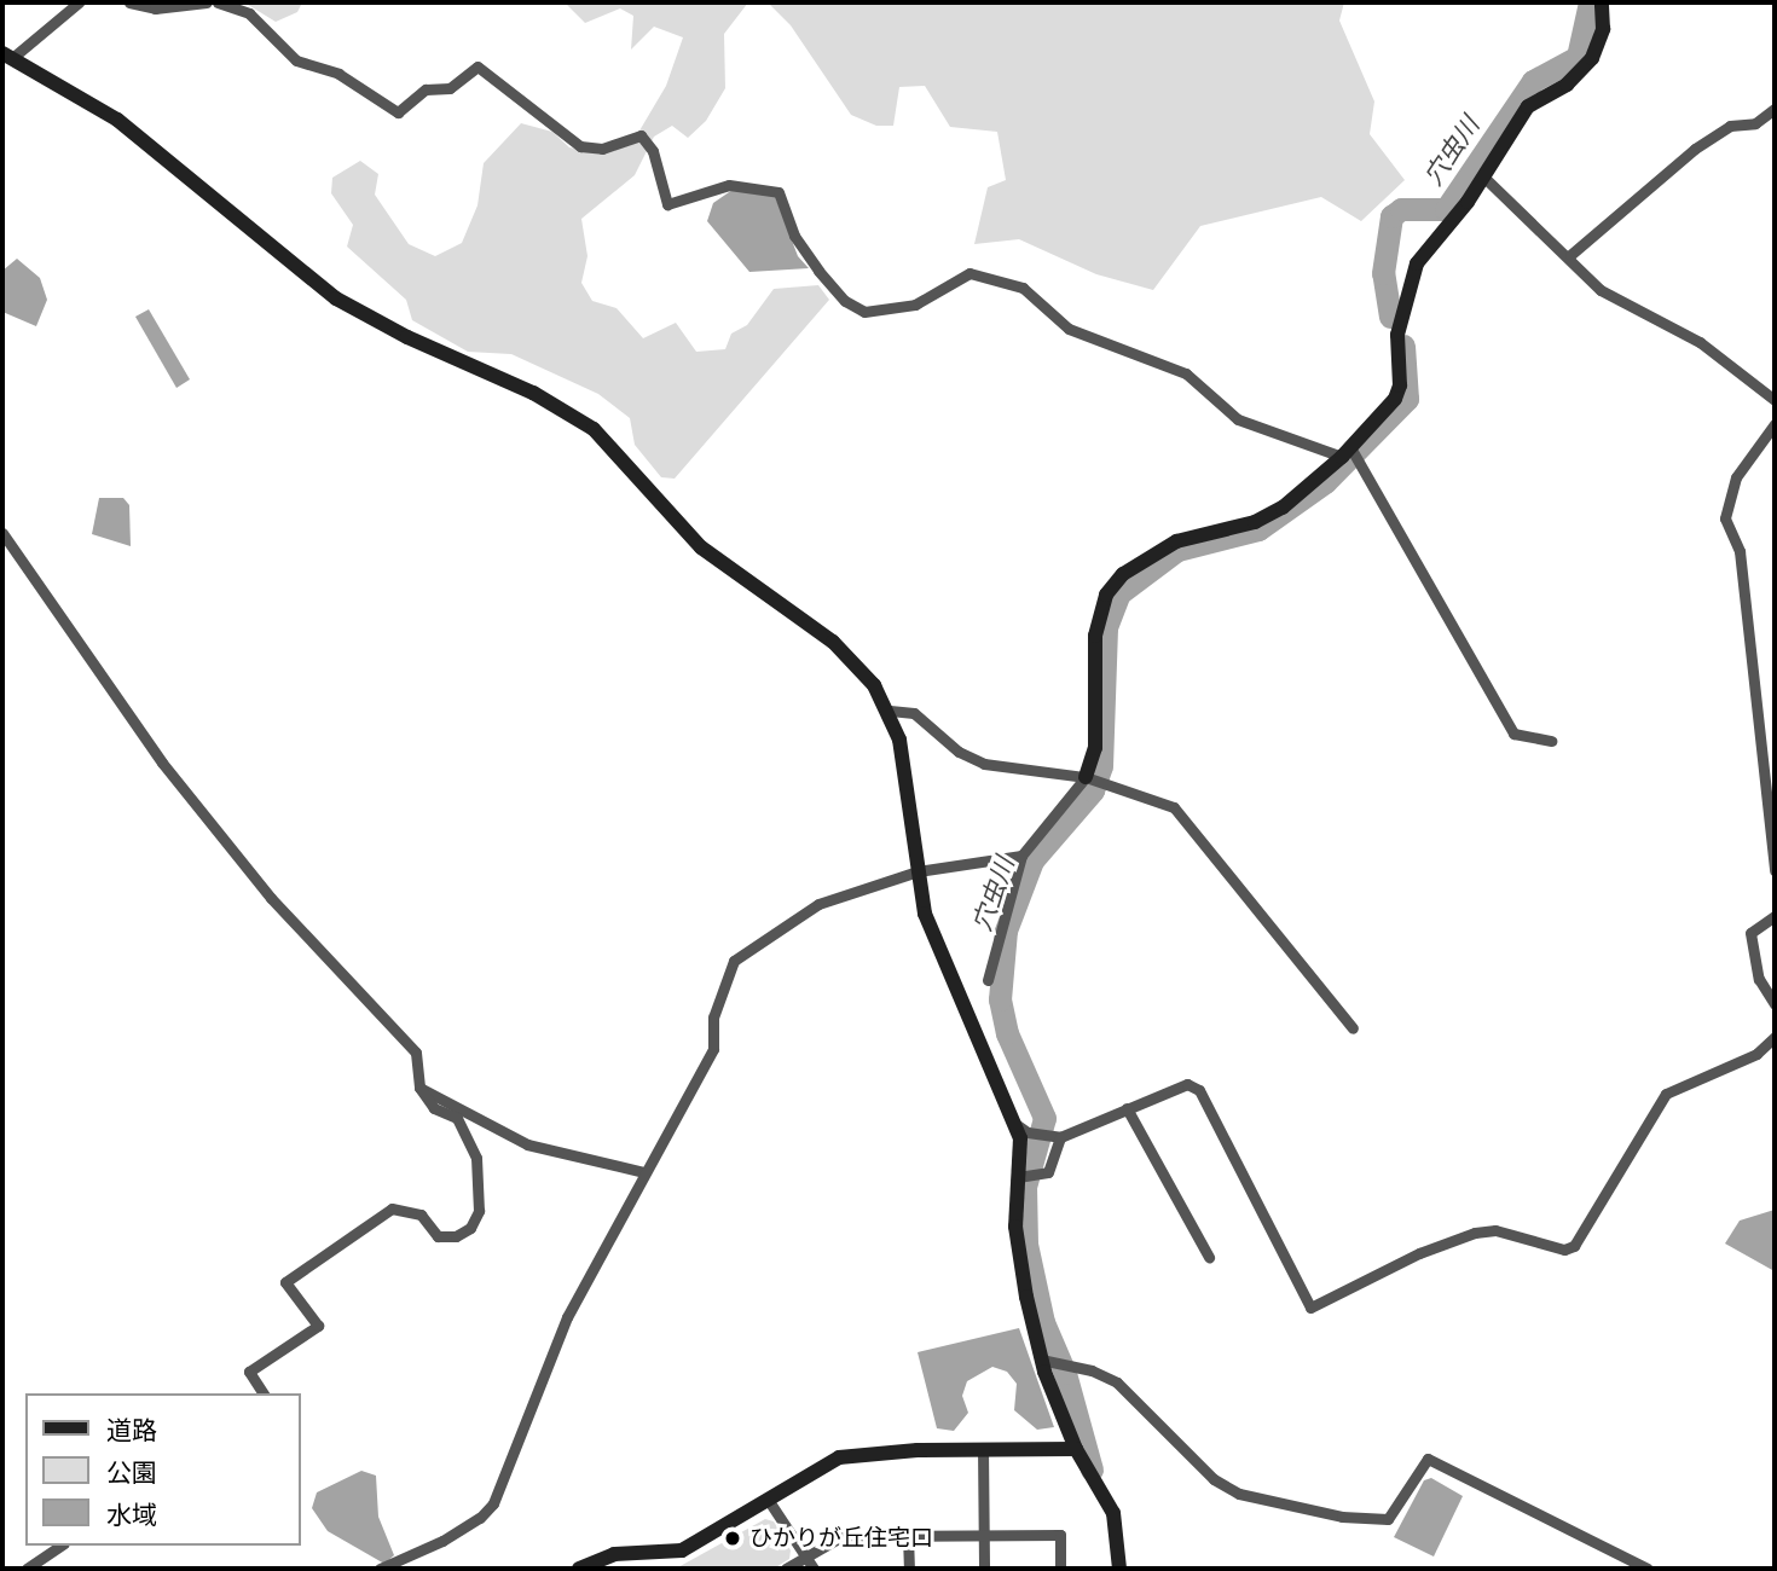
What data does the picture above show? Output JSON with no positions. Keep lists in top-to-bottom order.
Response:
{
  "water": ["穴虫川"],
  "places": ["ひかりが丘住宅口"],
  "legend": ["道路", "公園", "水域"]
}
